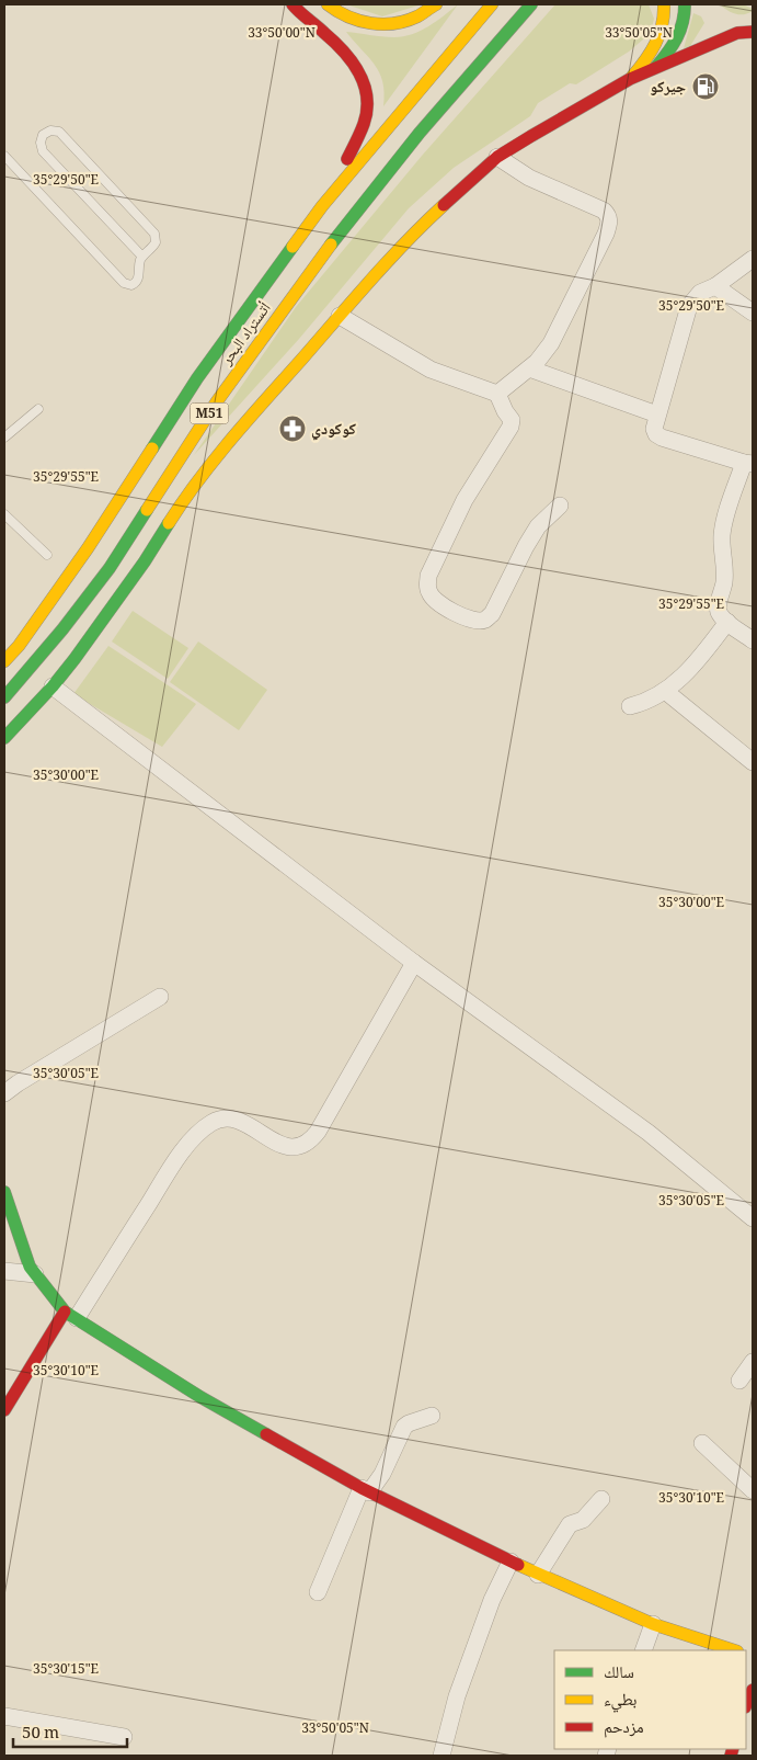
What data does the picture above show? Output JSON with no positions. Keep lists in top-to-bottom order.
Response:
{
  "streets": {
    "main road": ["أتستراد البحر", "M51"]
  },
  "places": {
    "fuel station": ["جيركو"],
    "pharmacy": ["كوكودي"]
  },
  "legend": ["سالك", "بطيء", "مزدحم"],
  "scale_bar": "50 m",
  "coordinates": [
    "33°50'00\"N",
    "33°50'05\"N",
    "35°29'50\"E",
    "35°29'55\"E",
    "35°30'00\"E",
    "35°30'05\"E",
    "35°30'10\"E",
    "35°30'15\"E"
  ]
}
